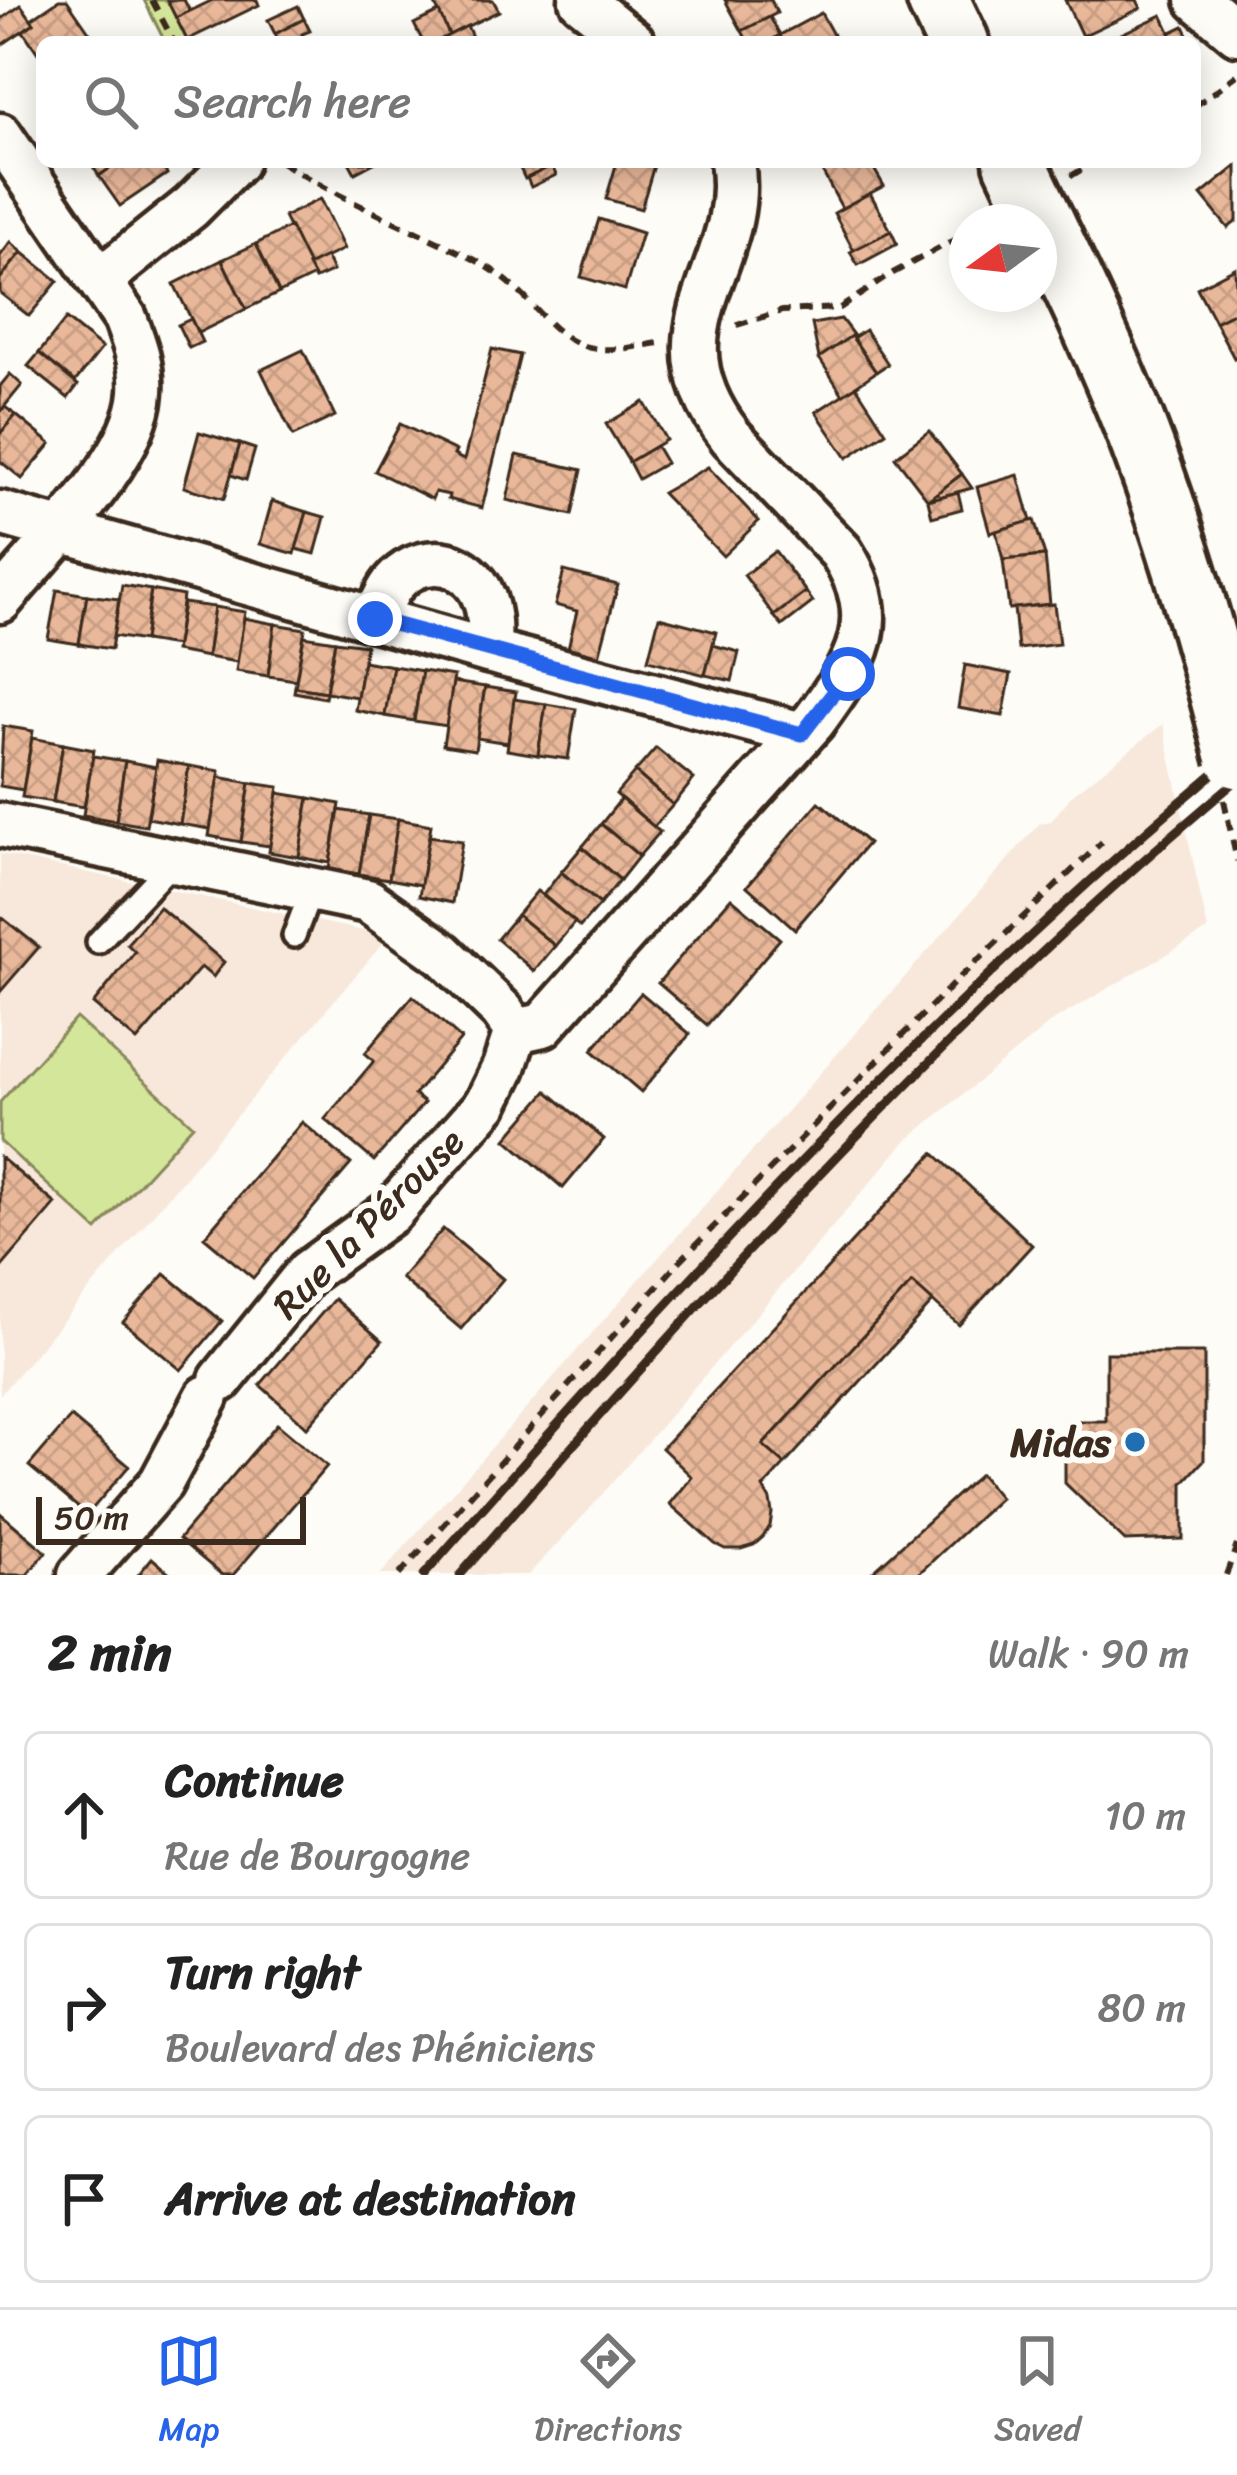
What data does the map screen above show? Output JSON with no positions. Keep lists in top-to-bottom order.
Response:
{
  "streets": {
    "street": ["Rue la Pérouse"]
  },
  "places": ["Midas"],
  "scale_bar": "50 m",
  "north": "left",
  "page": {
    "search": "Search here",
    "scale": "50 m",
    "heading": ["2 min", "Walk · 90 m"],
    "list": [
      ["Continue", "Rue de Bourgogne", "10 m"],
      ["Turn right", "Boulevard des Phéniciens", "80 m"],
      "Arrive at destination"
    ],
    "nav": ["Map", "Directions", "Saved"]
  }
}
